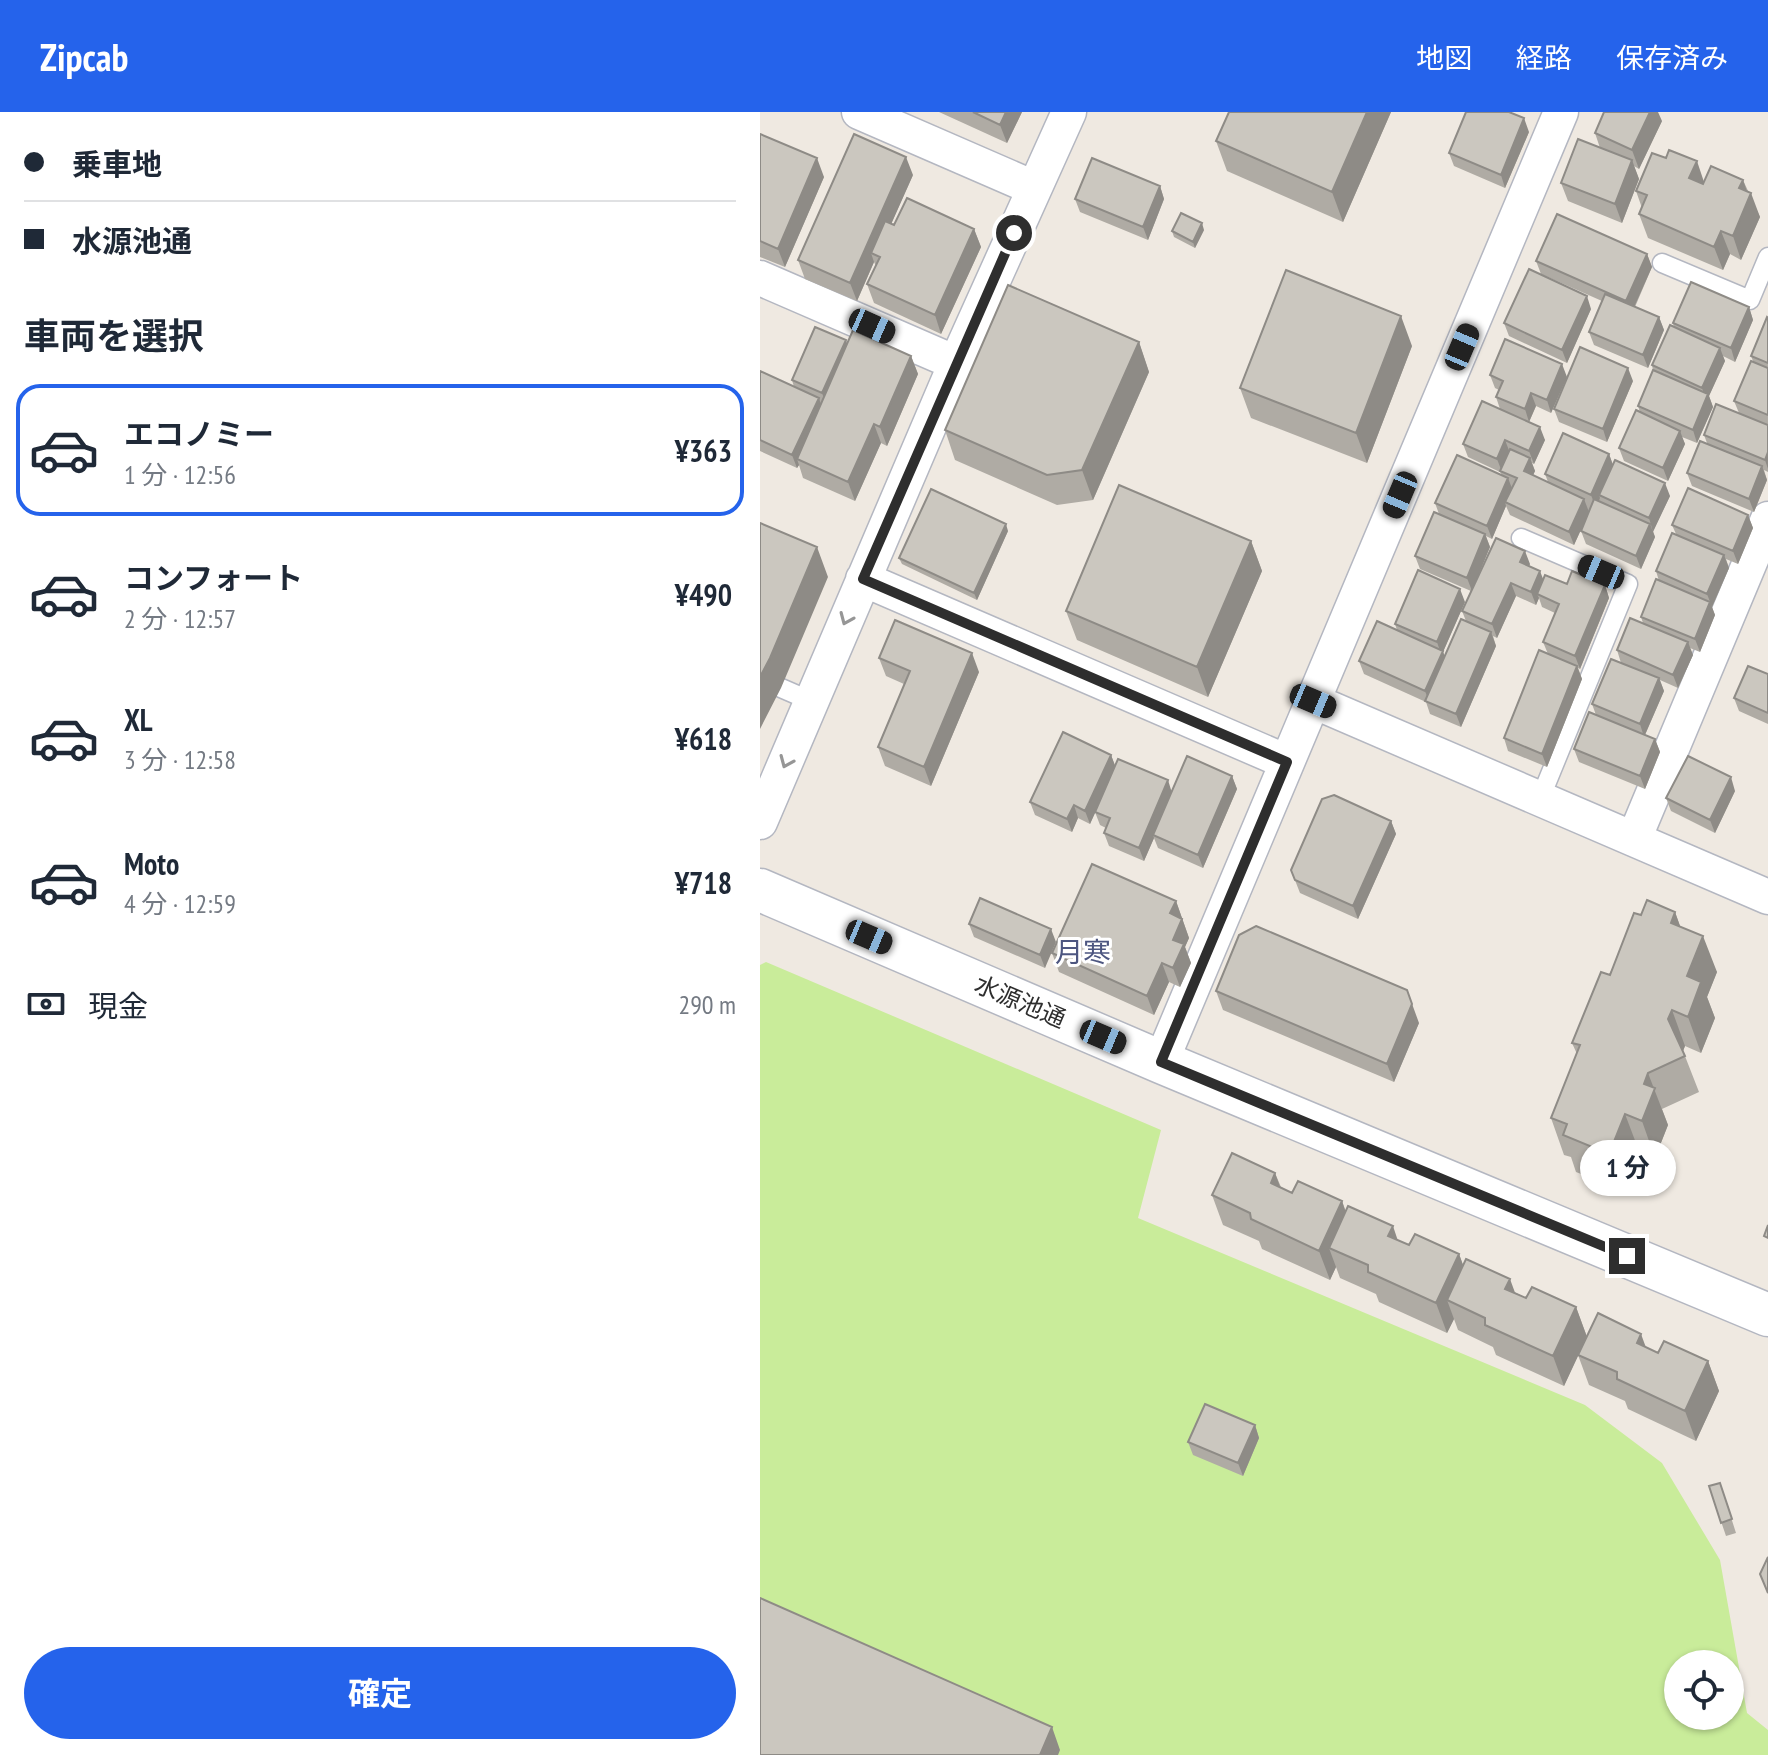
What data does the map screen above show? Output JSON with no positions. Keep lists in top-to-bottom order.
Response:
{
  "streets": {
    "street": ["水源池通"]
  },
  "districts": ["月寒"],
  "page": {
    "header": "Zipcab",
    "nav": ["地図", "経路", "保存済み"],
    "banner": ["乗車地", "水源池通"],
    "heading": "車両を選択",
    "list": [
      {
        "name": "エコノミー",
        "note": "1 分 · 12:56",
        "value": "¥363"
      },
      {
        "name": "コンフォート",
        "note": "2 分 · 12:57",
        "value": "¥490"
      },
      {
        "name": "XL",
        "note": "3 分 · 12:58",
        "value": "¥618"
      },
      {
        "name": "Moto",
        "note": "4 分 · 12:59",
        "value": "¥718"
      }
    ],
    "pay": ["現金", "290 m"],
    "bubble": "1 分",
    "buttons": "確定"
  }
}
